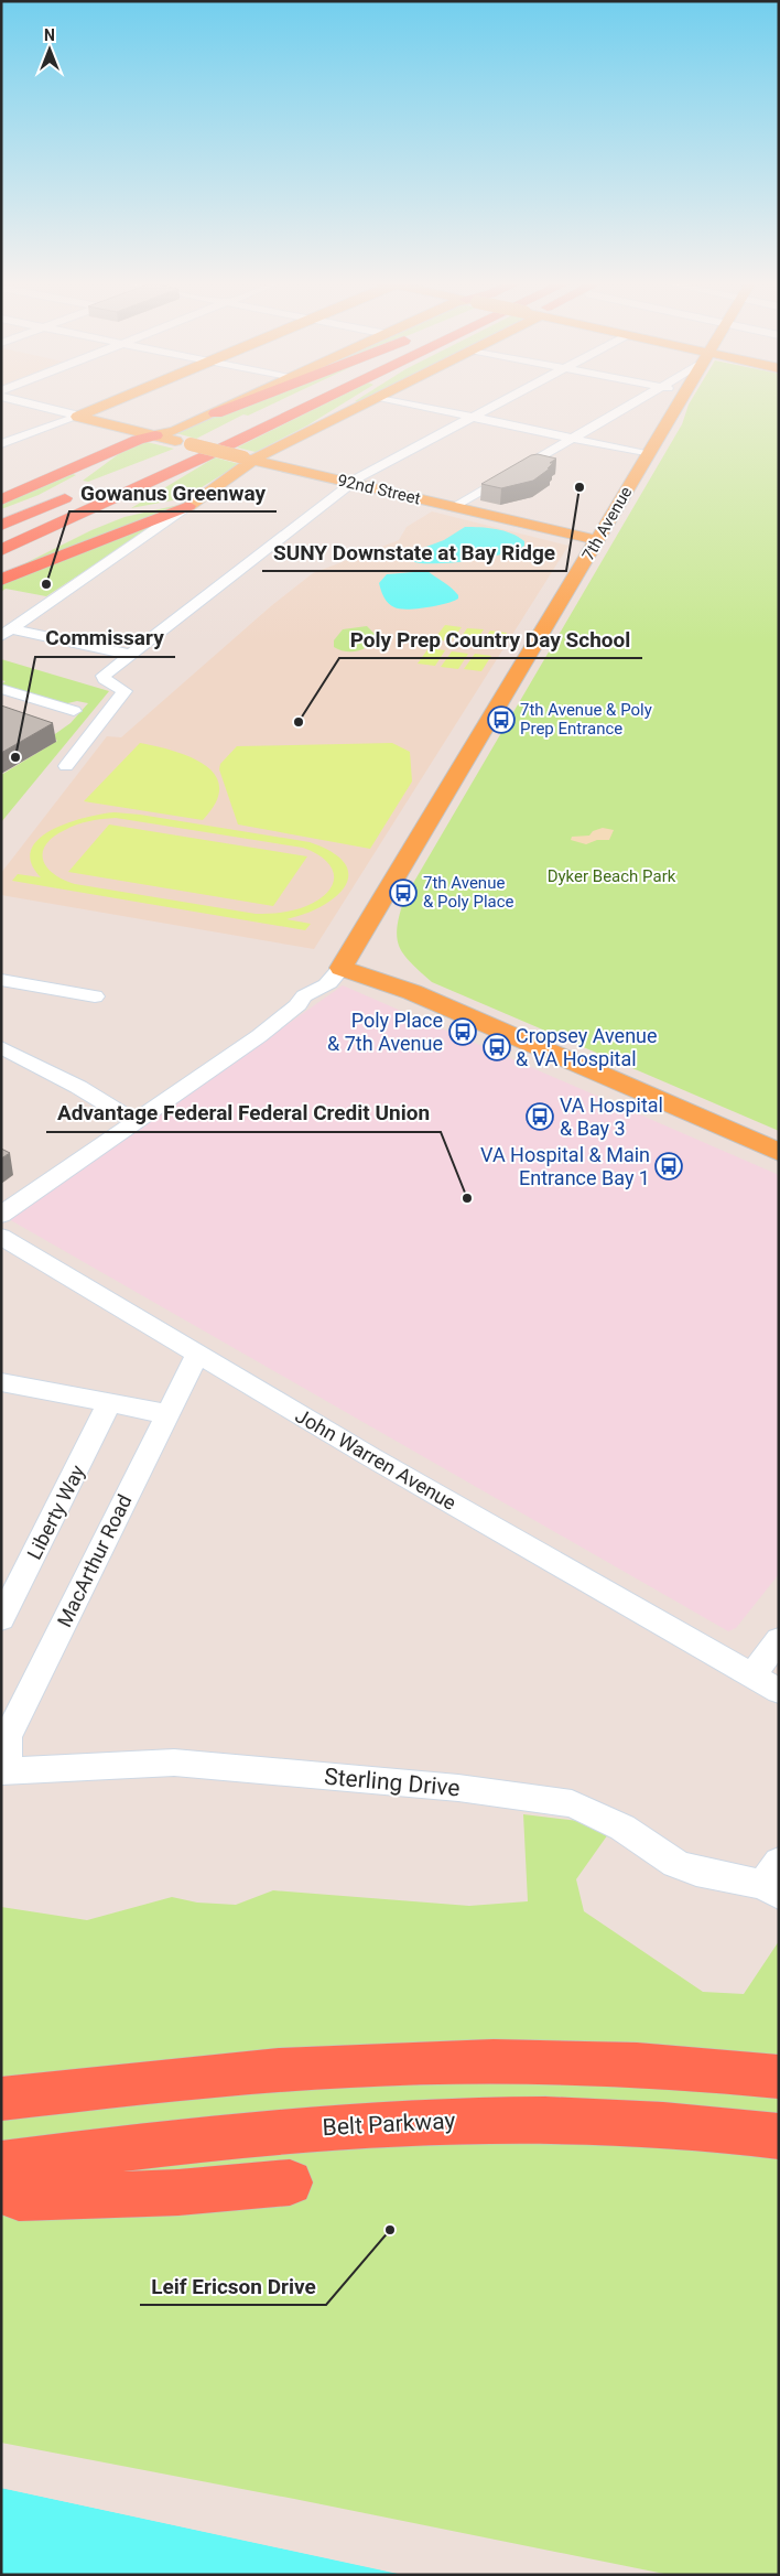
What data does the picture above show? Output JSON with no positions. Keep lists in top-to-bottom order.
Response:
{
  "streets": {
    "highway": ["Belt Parkway"],
    "main road": ["92nd Street", "7th Avenue"],
    "street": [
      "John Warren Avenue",
      "Liberty Way",
      "MacArthur Road",
      "Sterling Drive"
    ]
  },
  "crossings": [
    ["92nd Street", "7th Avenue"],
    ["John Warren Avenue", "MacArthur Road"],
    ["MacArthur Road", "Sterling Drive"]
  ],
  "parks": ["Dyker Beach Park"],
  "places": {
    "other": [
      "SUNY Downstate at Bay Ridge",
      "Gowanus Greenway",
      "Poly Prep Country Day School",
      "Commissary",
      "Advantage Federal Federal Credit Union",
      "Leif Ericson Drive"
    ],
    "bus stop": [
      "7th Avenue & Poly Prep Entrance",
      "7th Avenue & Poly Place",
      "Poly Place & 7th Avenue",
      "Cropsey Avenue & VA Hospital",
      "VA Hospital & Bay 3",
      "VA Hospital & Main Entrance Bay 1"
    ]
  },
  "north": "top"
}
